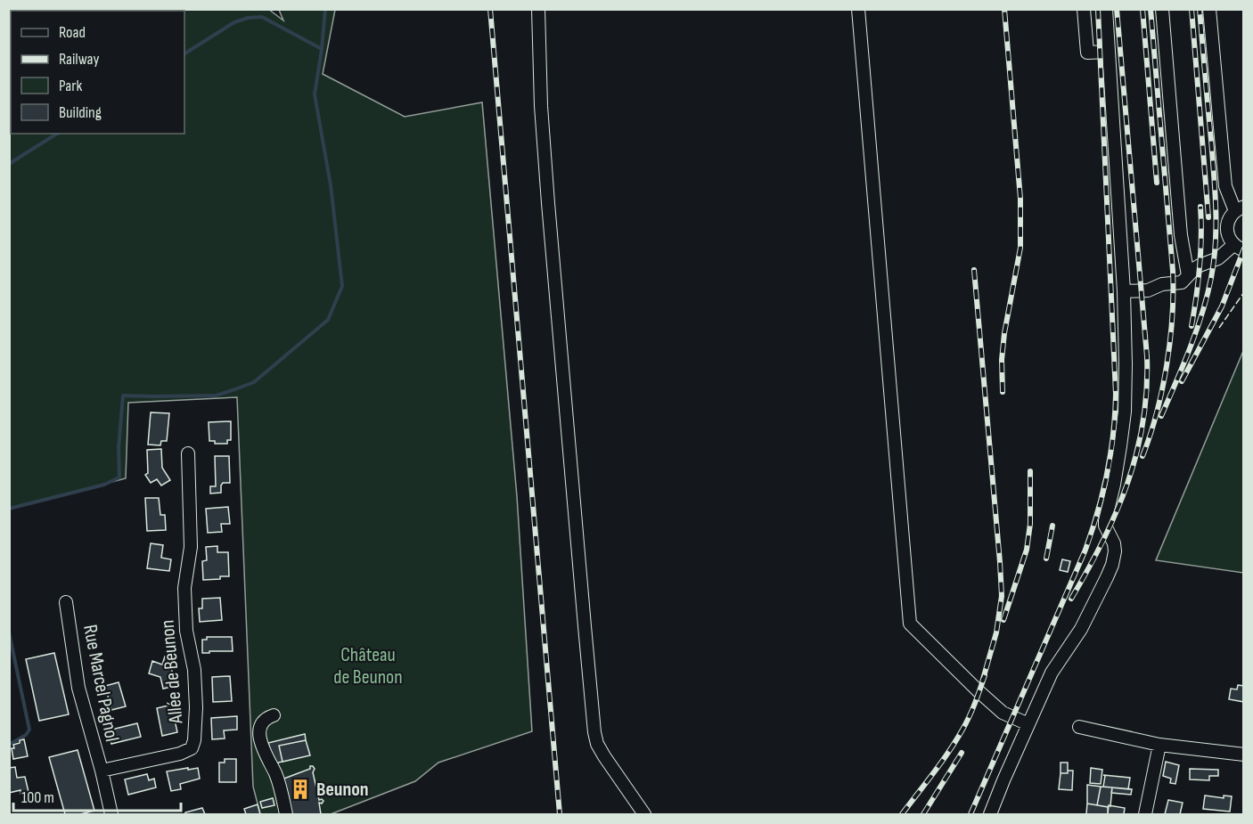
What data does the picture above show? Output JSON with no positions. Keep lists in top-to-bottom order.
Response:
{
  "streets": {
    "street": ["Allée de Beunon", "Rue Marcel Pagnol"]
  },
  "crossings": [
    ["Allée de Beunon", "Rue Marcel Pagnol"]
  ],
  "parks": ["Château de Beunon"],
  "places": {
    "building": ["Beunon"]
  },
  "legend": [
    "Road",
    "Railway",
    "Park",
    "Building"
  ],
  "scale_bar": "100 m"
}
